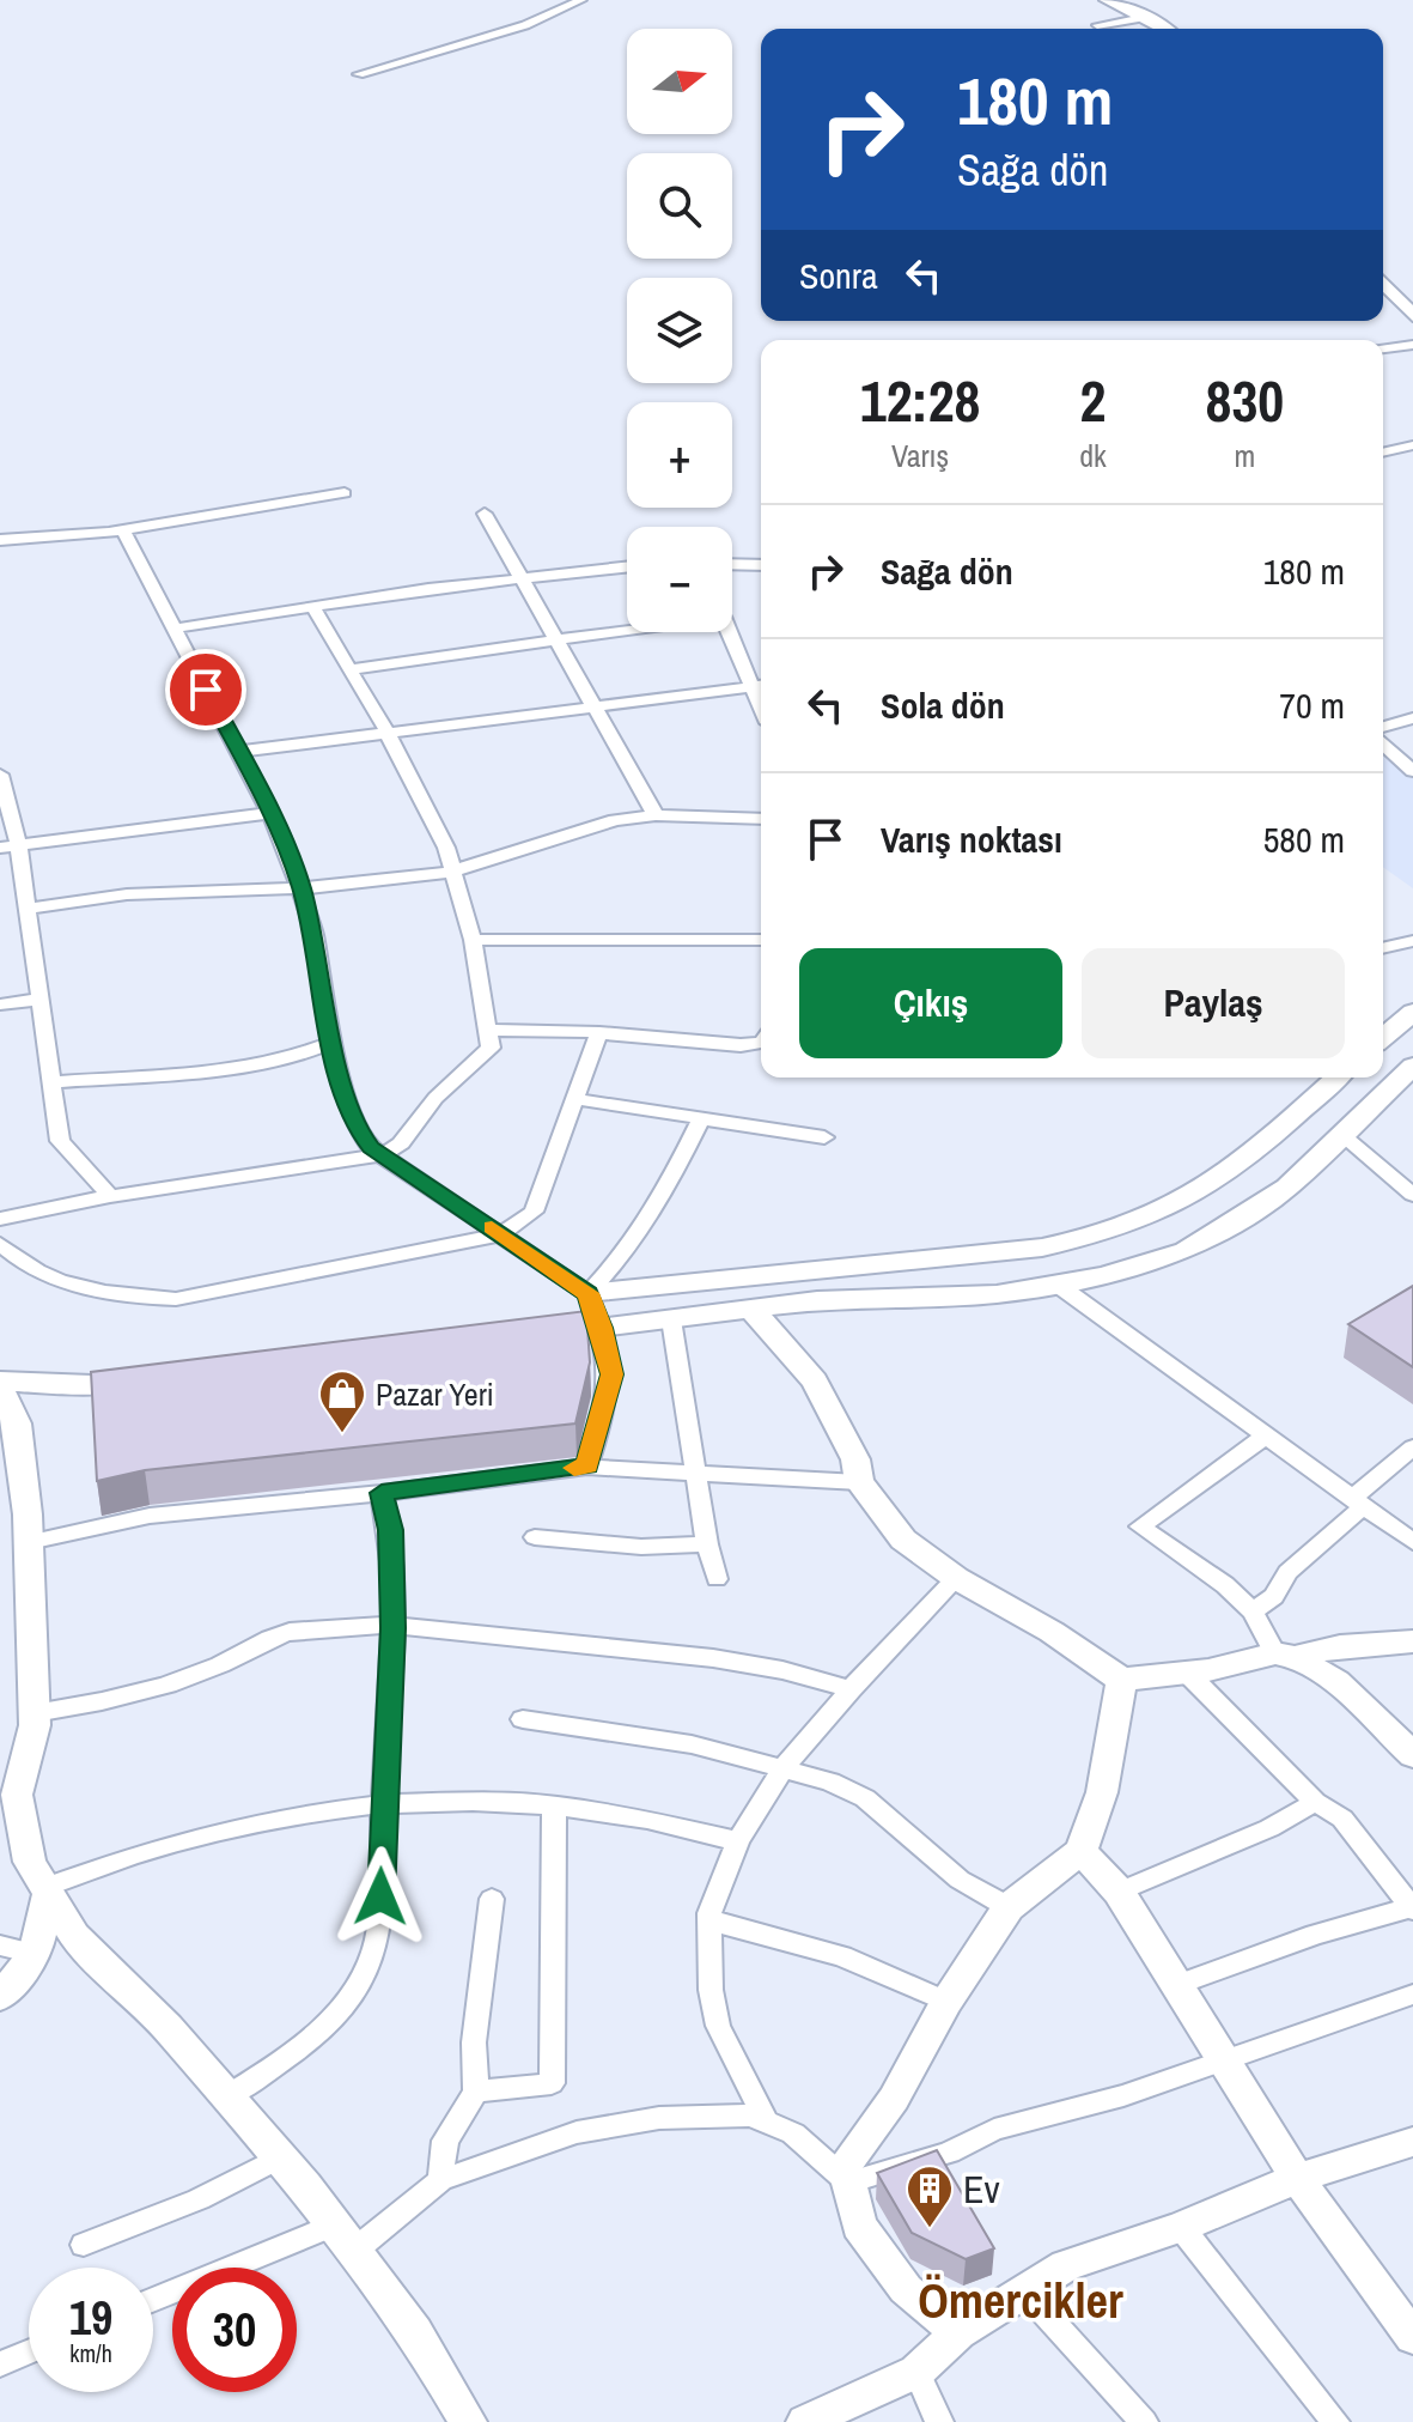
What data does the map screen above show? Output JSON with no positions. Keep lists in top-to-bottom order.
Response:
{
  "districts": ["Ömercikler"],
  "places": {
    "shop": ["Pazar Yeri"],
    "building": ["Ev"]
  },
  "north": "right",
  "page": {
    "map_buttons": ["+", "−"],
    "turn": ["180 m", "Sağa dön"],
    "then": "Sonra",
    "eta": [
      "12:28",
      "Varış",
      "2",
      "dk",
      "830",
      "m"
    ],
    "list": [
      {
        "name": "Sağa dön",
        "value": "180 m"
      },
      {
        "name": "Sola dön",
        "value": "70 m"
      },
      {
        "name": "Varış noktası",
        "value": "580 m"
      }
    ],
    "buttons": ["Çıkış", "Paylaş"],
    "speed": "19 km/h",
    "limit": "30"
  }
}
